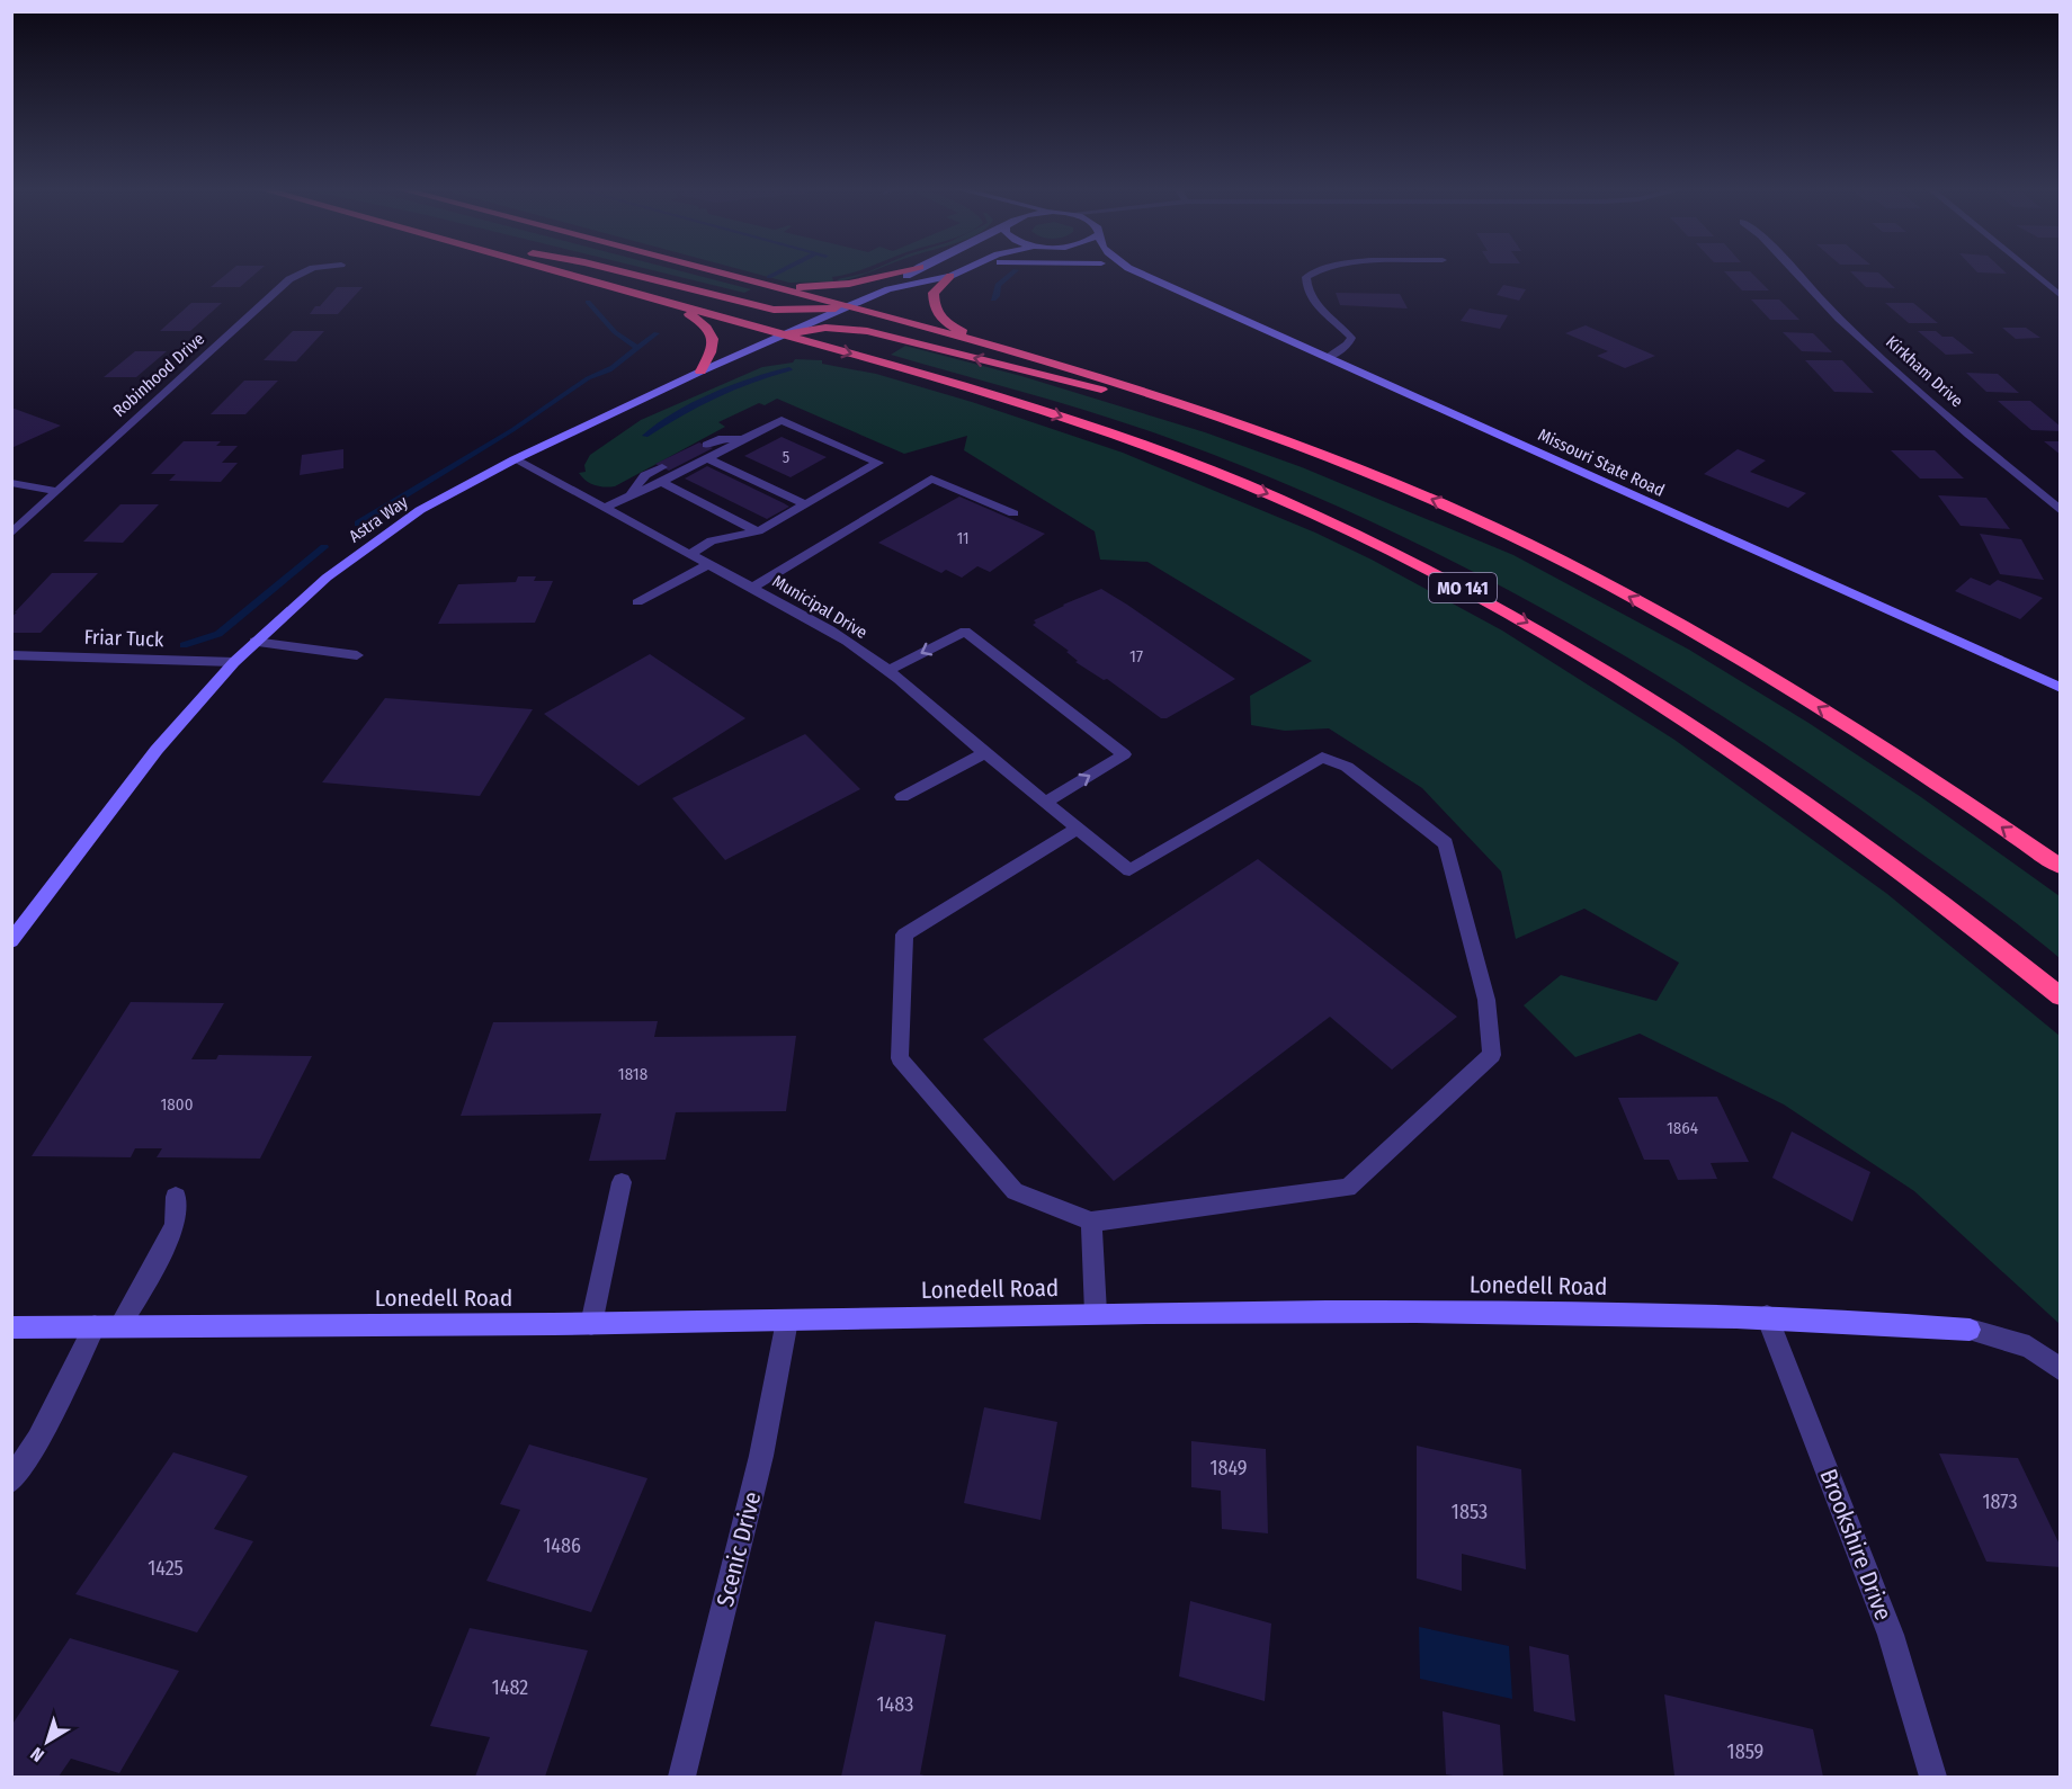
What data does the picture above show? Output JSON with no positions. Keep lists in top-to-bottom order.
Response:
{
  "streets": {
    "highway": ["MO 141"],
    "street": [
      "Kirkham Drive",
      "Robinhood Drive",
      "Missouri State Road",
      "Astra Way",
      "Municipal Drive",
      "Friar Tuck",
      "Lonedell Road",
      "Brookshire Drive",
      "Scenic Drive"
    ]
  },
  "crossings": [
    ["Astra Way", "MO 141"],
    ["Astra Way", "Municipal Drive"],
    ["Astra Way", "Friar Tuck"],
    ["Lonedell Road", "Brookshire Drive"],
    ["Lonedell Road", "Scenic Drive"]
  ],
  "house_numbers": [
    "5",
    "11",
    "17",
    "1818",
    "1800",
    "1864",
    "1849",
    "1873",
    "1853",
    "1486",
    "1425",
    "1482",
    "1483",
    "1859"
  ],
  "north": "bottom left"
}
